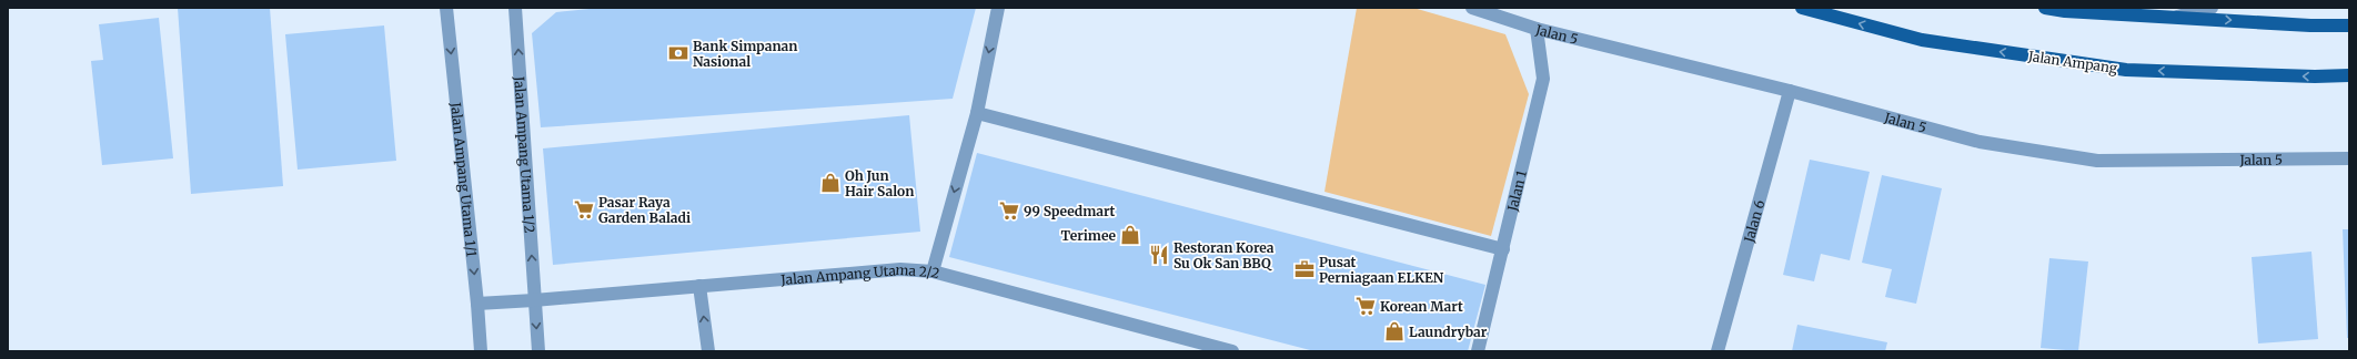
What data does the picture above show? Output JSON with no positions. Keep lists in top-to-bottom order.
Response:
{
  "streets": {
    "main road": ["Jalan Ampang"],
    "street": [
      "Jalan 5",
      "Jalan Ampang Utama 1/2",
      "Jalan Ampang Utama 1/1",
      "Jalan 1",
      "Jalan 6",
      "Jalan Ampang Utama 2/2"
    ]
  },
  "crossings": [
    ["Jalan 5", "Jalan 1"],
    ["Jalan 5", "Jalan 6"],
    ["Jalan Ampang Utama 1/2", "Jalan Ampang Utama 2/2"],
    ["Jalan Ampang Utama 1/1", "Jalan Ampang Utama 2/2"]
  ],
  "one_way": ["Jalan Ampang Utama 1/1"],
  "places": {
    "bank": ["Bank Simpanan Nasional"],
    "shop": ["Oh Jun Hair Salon", "Terimee", "Laundrybar"],
    "supermarket": ["Pasar Raya Garden Baladi", "99 Speedmart", "Korean Mart"],
    "restaurant": ["Restoran Korea Su Ok San BBQ"],
    "office": ["Pusat Perniagaan ELKEN"]
  }
}
